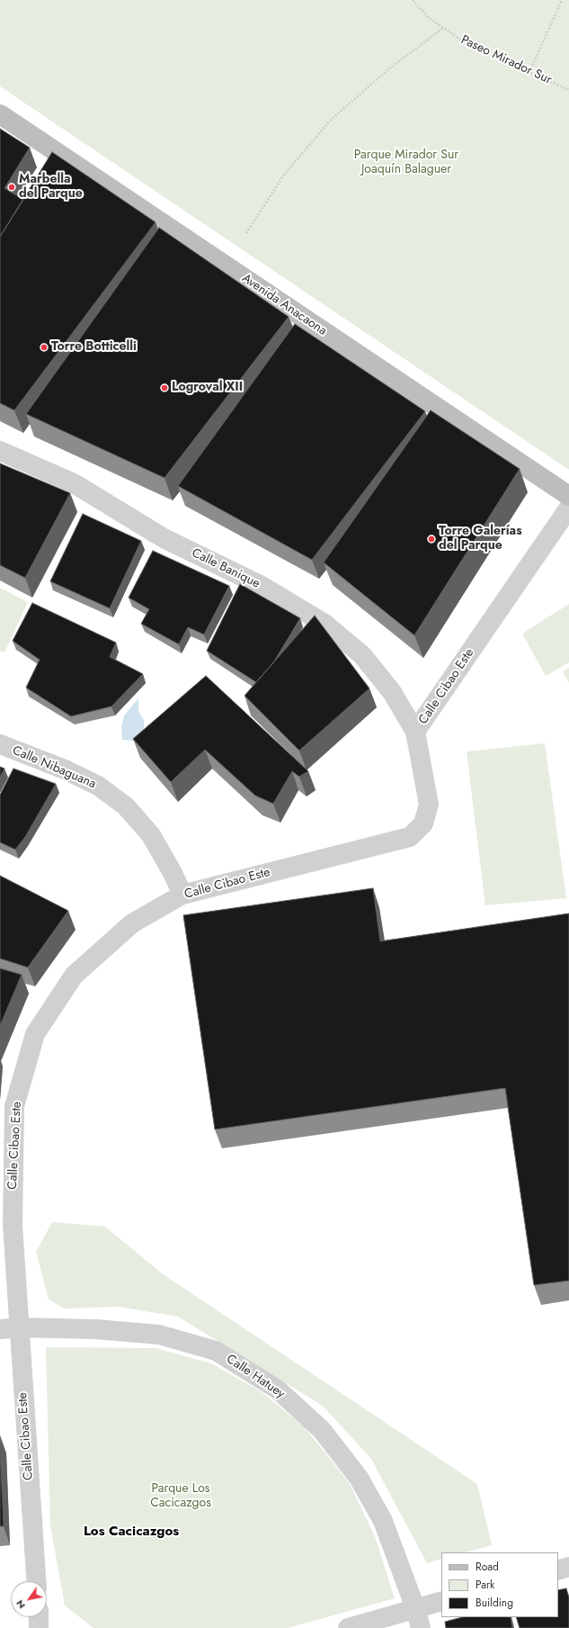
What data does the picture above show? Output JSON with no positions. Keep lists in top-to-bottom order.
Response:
{
  "streets": {
    "main road": ["Avenida Anacaona"],
    "street": [
      "Calle Banique",
      "Calle Cibao Este",
      "Calle Nibaguana",
      "Calle Hatuey"
    ],
    "path": ["Paseo Mirador Sur"]
  },
  "crossings": [
    ["Calle Banique", "Calle Cibao Este"],
    ["Calle Cibao Este", "Calle Nibaguana"],
    ["Calle Cibao Este", "Calle Hatuey"]
  ],
  "districts": ["Los Cacicazgos"],
  "parks": ["Parque Mirador Sur Joaquín Balaguer", "Parque Los Cacicazgos"],
  "places": [
    "Marbella del Parque",
    "Torre Botticelli",
    "Logroval XII",
    "Torre Galerías del Parque"
  ],
  "legend": ["Road", "Park", "Building"],
  "north": "bottom left"
}
